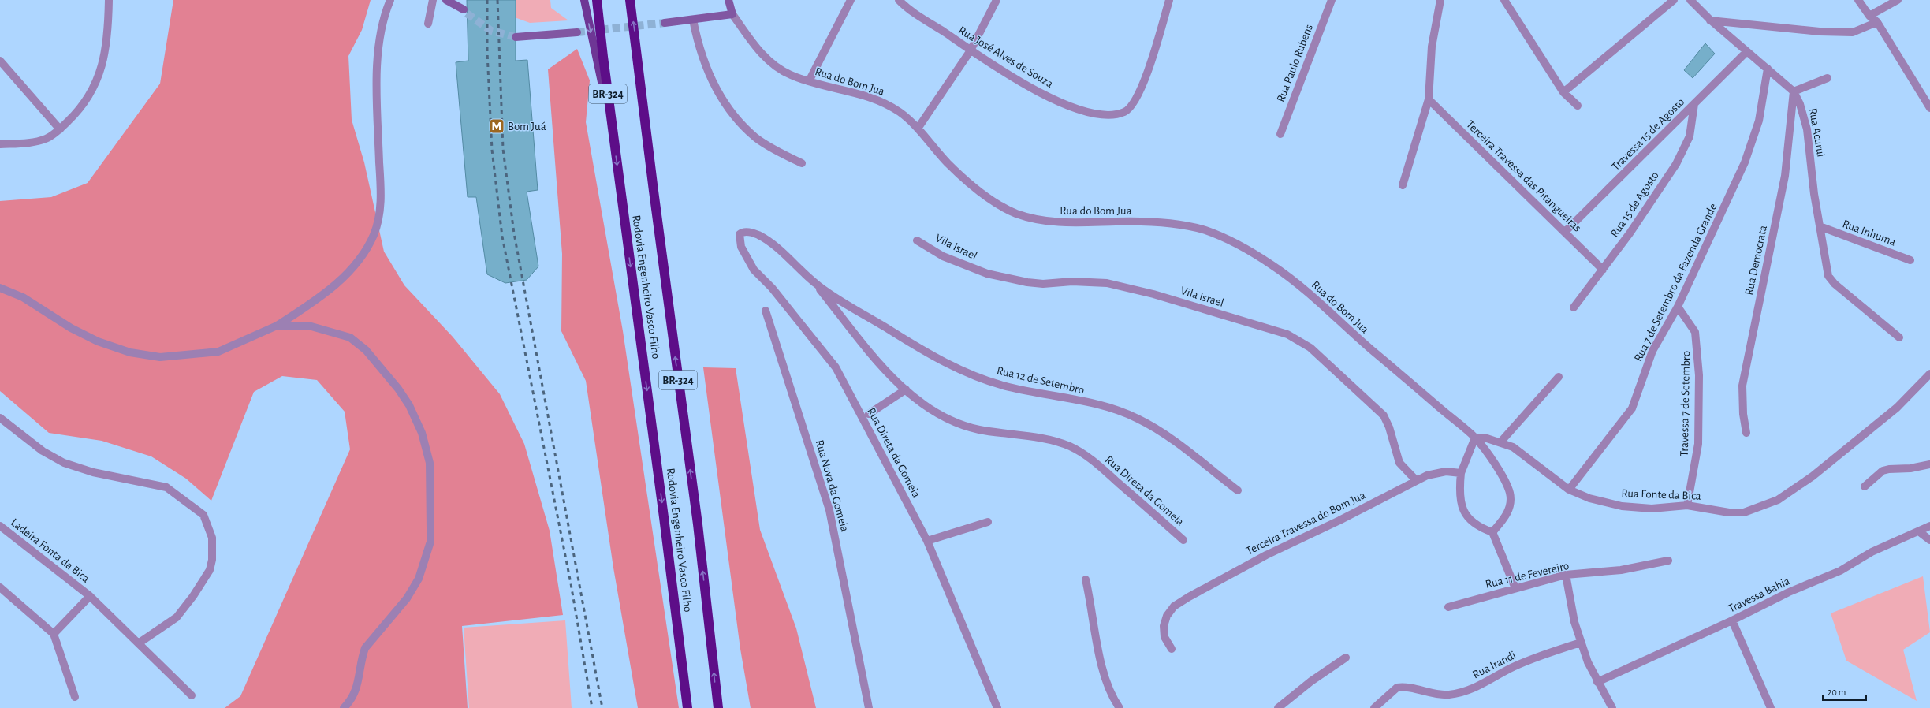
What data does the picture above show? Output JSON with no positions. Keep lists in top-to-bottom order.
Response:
{
  "streets": {
    "highway": ["BR-324", "Rodovia Engenheiro Vasco Filho"],
    "street": [
      "Rua José Alves de Souza",
      "Rua Paulo Rubens",
      "Rua do Bom Jua",
      "Rua Acurui",
      "Travessa 15 de Agosto",
      "Terceira Travessa das Pitangueiras",
      "Rua 15 de Agosto",
      "Rua Inhuma",
      "Vila Israel",
      "Rua Democrata",
      "Rua 7 de Setembro da Fazenda Grande",
      "Rua 12 de Setembro",
      "Travessa 7 de Setembro",
      "Rua Direta da Gomeia",
      "Rua Nova da Gomeia",
      "Rua Fonte da Bica",
      "Terceira Travessa do Bom Jua",
      "Ladeira Fonta da Bica",
      "Rua 11 de Fevereiro",
      "Travessa Bahia",
      "Rua Irandi"
    ]
  },
  "crossings": [
    ["Rua do Bom Jua", "Rua Fonte da Bica"],
    ["Rua Acurui", "Travessa 15 de Agosto"],
    ["Rua Acurui", "Rua Inhuma"],
    ["Rua Acurui", "Rua Democrata"],
    ["Rua Acurui", "Rua 7 de Setembro da Fazenda Grande"],
    ["Travessa 15 de Agosto", "Terceira Travessa das Pitangueiras"],
    ["Travessa 15 de Agosto", "Rua 15 de Agosto"],
    ["Terceira Travessa das Pitangueiras", "Rua 15 de Agosto"],
    ["Vila Israel", "Terceira Travessa do Bom Jua"],
    ["Rua 7 de Setembro da Fazenda Grande", "Travessa 7 de Setembro"],
    ["Rua 7 de Setembro da Fazenda Grande", "Rua Fonte da Bica"],
    ["Rua 12 de Setembro", "Rua Direta da Gomeia"],
    ["Travessa 7 de Setembro", "Rua Fonte da Bica"]
  ],
  "places": {
    "metro station": ["Bom Juá"]
  },
  "scale_bar": "20 m"
}
